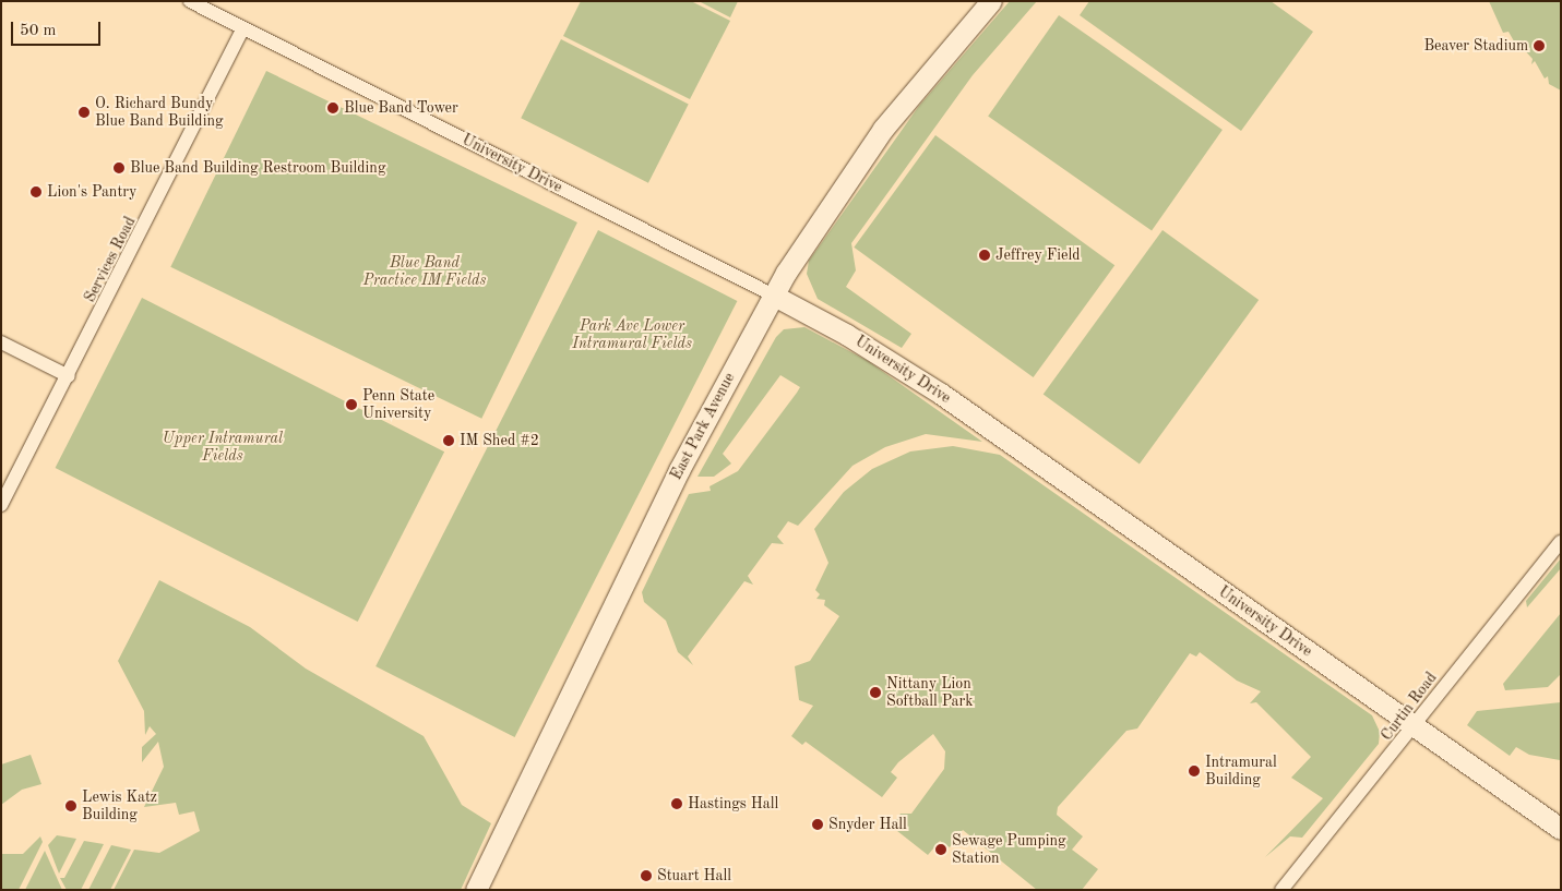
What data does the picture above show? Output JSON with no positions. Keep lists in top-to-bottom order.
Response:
{
  "streets": {
    "main road": ["University Drive", "East Park Avenue"],
    "street": ["Services Road", "Curtin Road"]
  },
  "crossings": [
    ["University Drive", "Services Road"],
    ["University Drive", "East Park Avenue"],
    ["University Drive", "Curtin Road"]
  ],
  "parks": ["Blue Band Practice IM Fields", "Park Ave Lower Intramural Fields", "Upper Intramural Fields"],
  "places": [
    "Beaver Stadium",
    "Blue Band Tower",
    "O. Richard Bundy Blue Band Building",
    "Blue Band Building Restroom Building",
    "Lion's Pantry",
    "Jeffrey Field",
    "Penn State University",
    "IM Shed #2",
    "Nittany Lion Softball Park",
    "Intramural Building",
    "Hastings Hall",
    "Lewis Katz Building",
    "Snyder Hall",
    "Sewage Pumping Station",
    "Stuart Hall"
  ],
  "scale_bar": "50 m"
}
